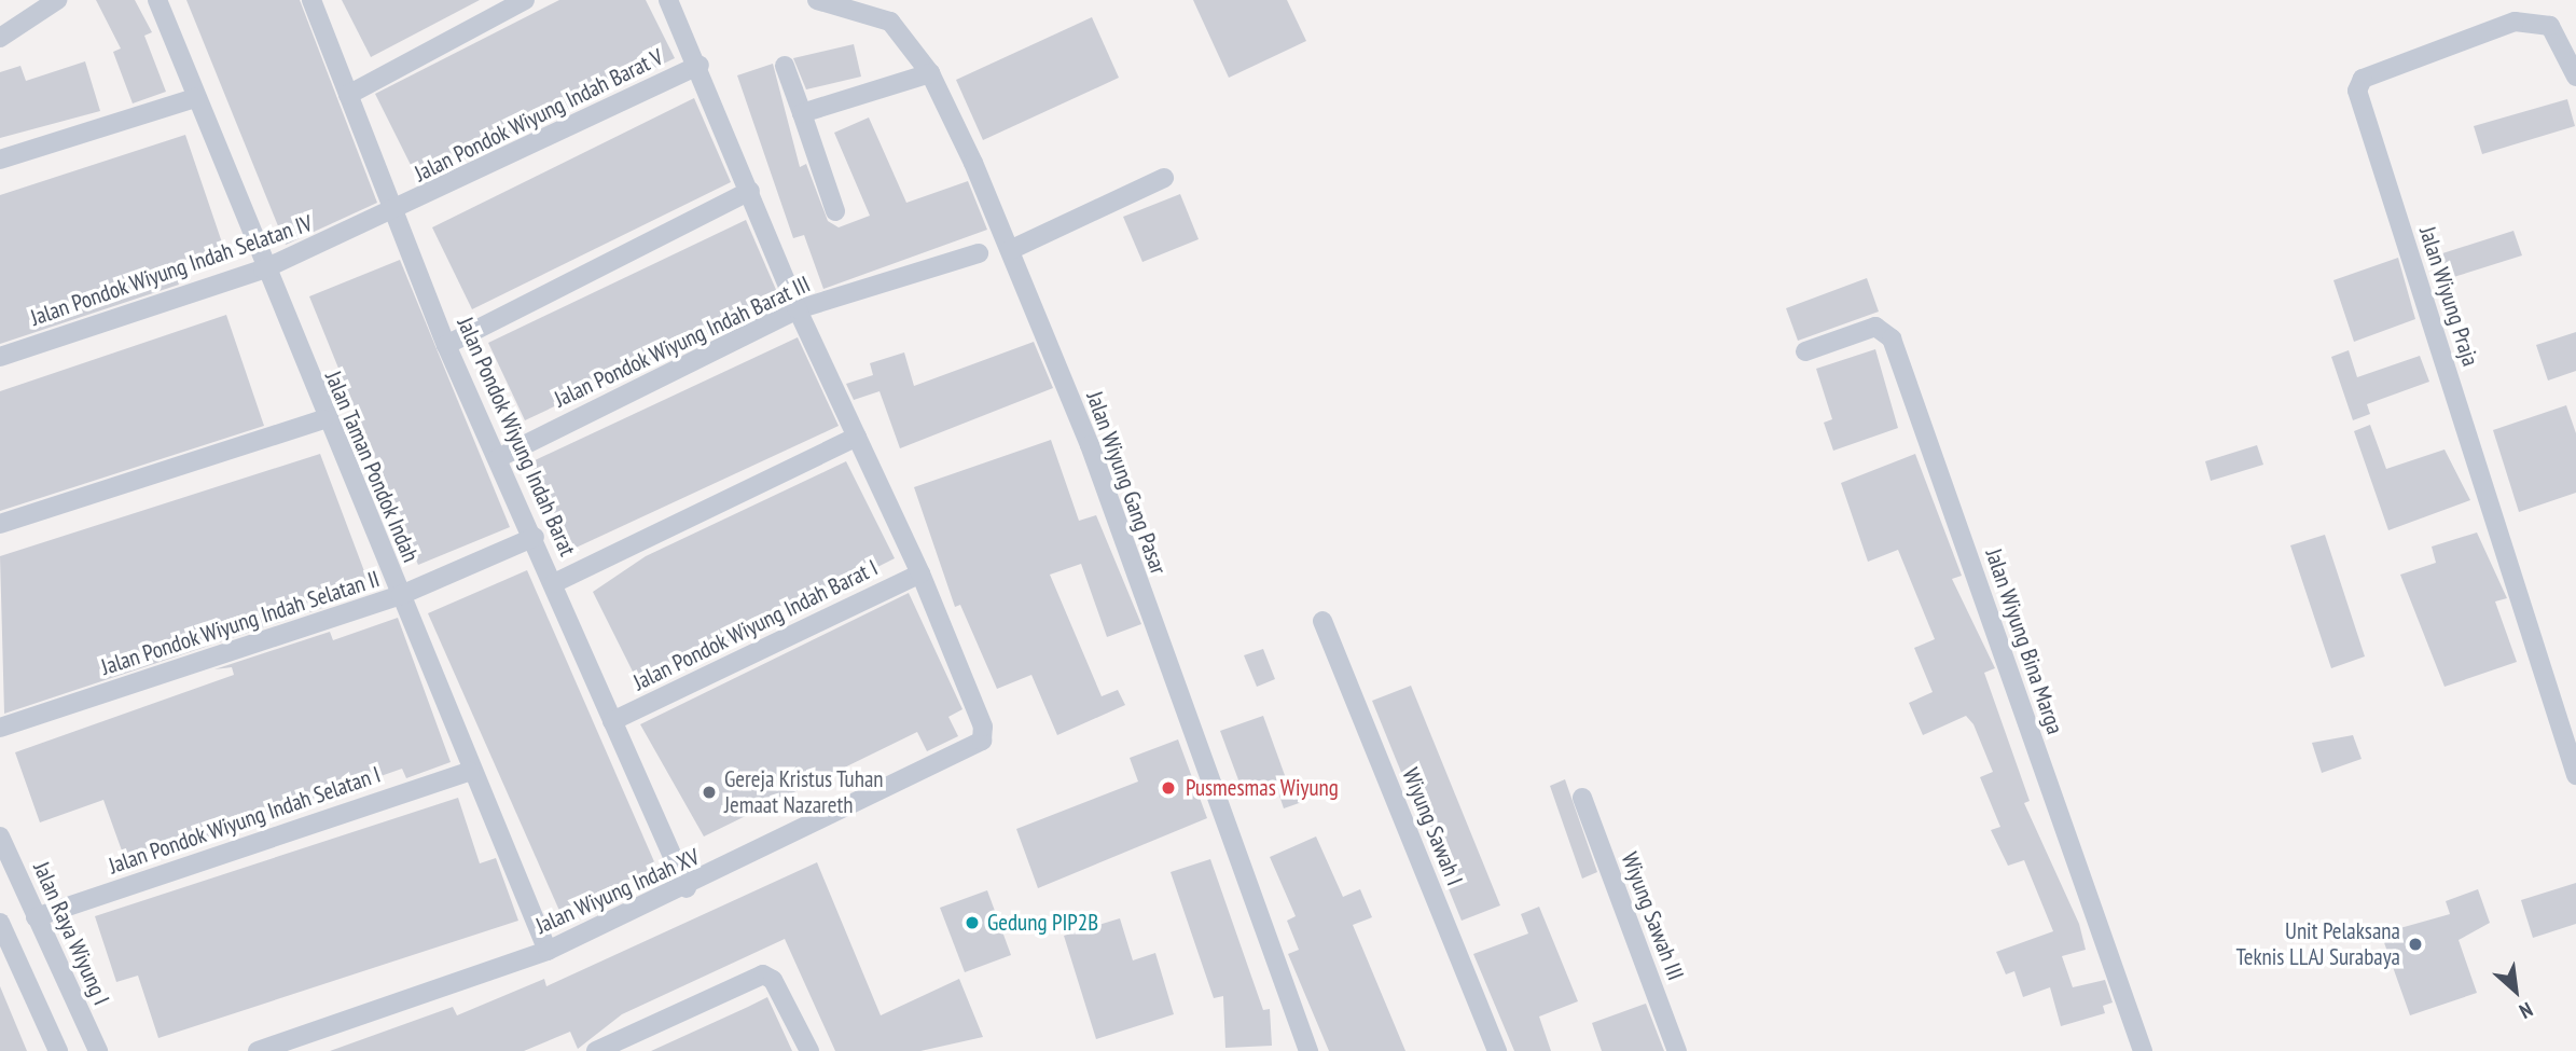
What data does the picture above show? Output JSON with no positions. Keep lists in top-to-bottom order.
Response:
{
  "streets": {
    "street": [
      "Jalan Pondok Wiyung Indah Barat V",
      "Jalan Pondok Wiyung Indah Selatan IV",
      "Jalan Wiyung Praja",
      "Jalan Pondok Wiyung Indah Barat III",
      "Jalan Pondok Wiyung Indah Barat",
      "Jalan Taman Pondok Indah",
      "Jalan Wiyung Gang Pasar",
      "Jalan Pondok Wiyung Indah Selatan II",
      "Jalan Pondok Wiyung Indah Barat I",
      "Jalan Wiyung Bina Marga",
      "Jalan Pondok Wiyung Indah Selatan I",
      "Wiyung Sawah I",
      "Jalan Wiyung Indah XV",
      "Wiyung Sawah III",
      "Jalan Raya Wiyung I"
    ]
  },
  "crossings": [
    ["Jalan Pondok Wiyung Indah Barat V", "Jalan Pondok Wiyung Indah Selatan IV"],
    ["Jalan Pondok Wiyung Indah Barat V", "Jalan Pondok Wiyung Indah Barat"],
    ["Jalan Pondok Wiyung Indah Selatan IV", "Jalan Pondok Wiyung Indah Barat"],
    ["Jalan Pondok Wiyung Indah Selatan IV", "Jalan Taman Pondok Indah"],
    ["Jalan Pondok Wiyung Indah Barat III", "Jalan Pondok Wiyung Indah Barat"],
    ["Jalan Pondok Wiyung Indah Barat", "Jalan Pondok Wiyung Indah Selatan II"],
    ["Jalan Pondok Wiyung Indah Barat", "Jalan Pondok Wiyung Indah Barat I"],
    ["Jalan Pondok Wiyung Indah Barat", "Jalan Wiyung Indah XV"],
    ["Jalan Taman Pondok Indah", "Jalan Pondok Wiyung Indah Selatan II"],
    ["Jalan Taman Pondok Indah", "Jalan Pondok Wiyung Indah Selatan I"],
    ["Jalan Taman Pondok Indah", "Jalan Wiyung Indah XV"],
    ["Jalan Pondok Wiyung Indah Barat I", "Jalan Wiyung Indah XV"],
    ["Jalan Pondok Wiyung Indah Selatan I", "Jalan Raya Wiyung I"]
  ],
  "places": [
    "Pusmesmas Wiyung",
    "Gereja Kristus Tuhan Jemaat Nazareth",
    "Gedung PIP2B",
    "Unit Pelaksana Teknis LLAJ Surabaya"
  ],
  "north": "bottom right"
}
